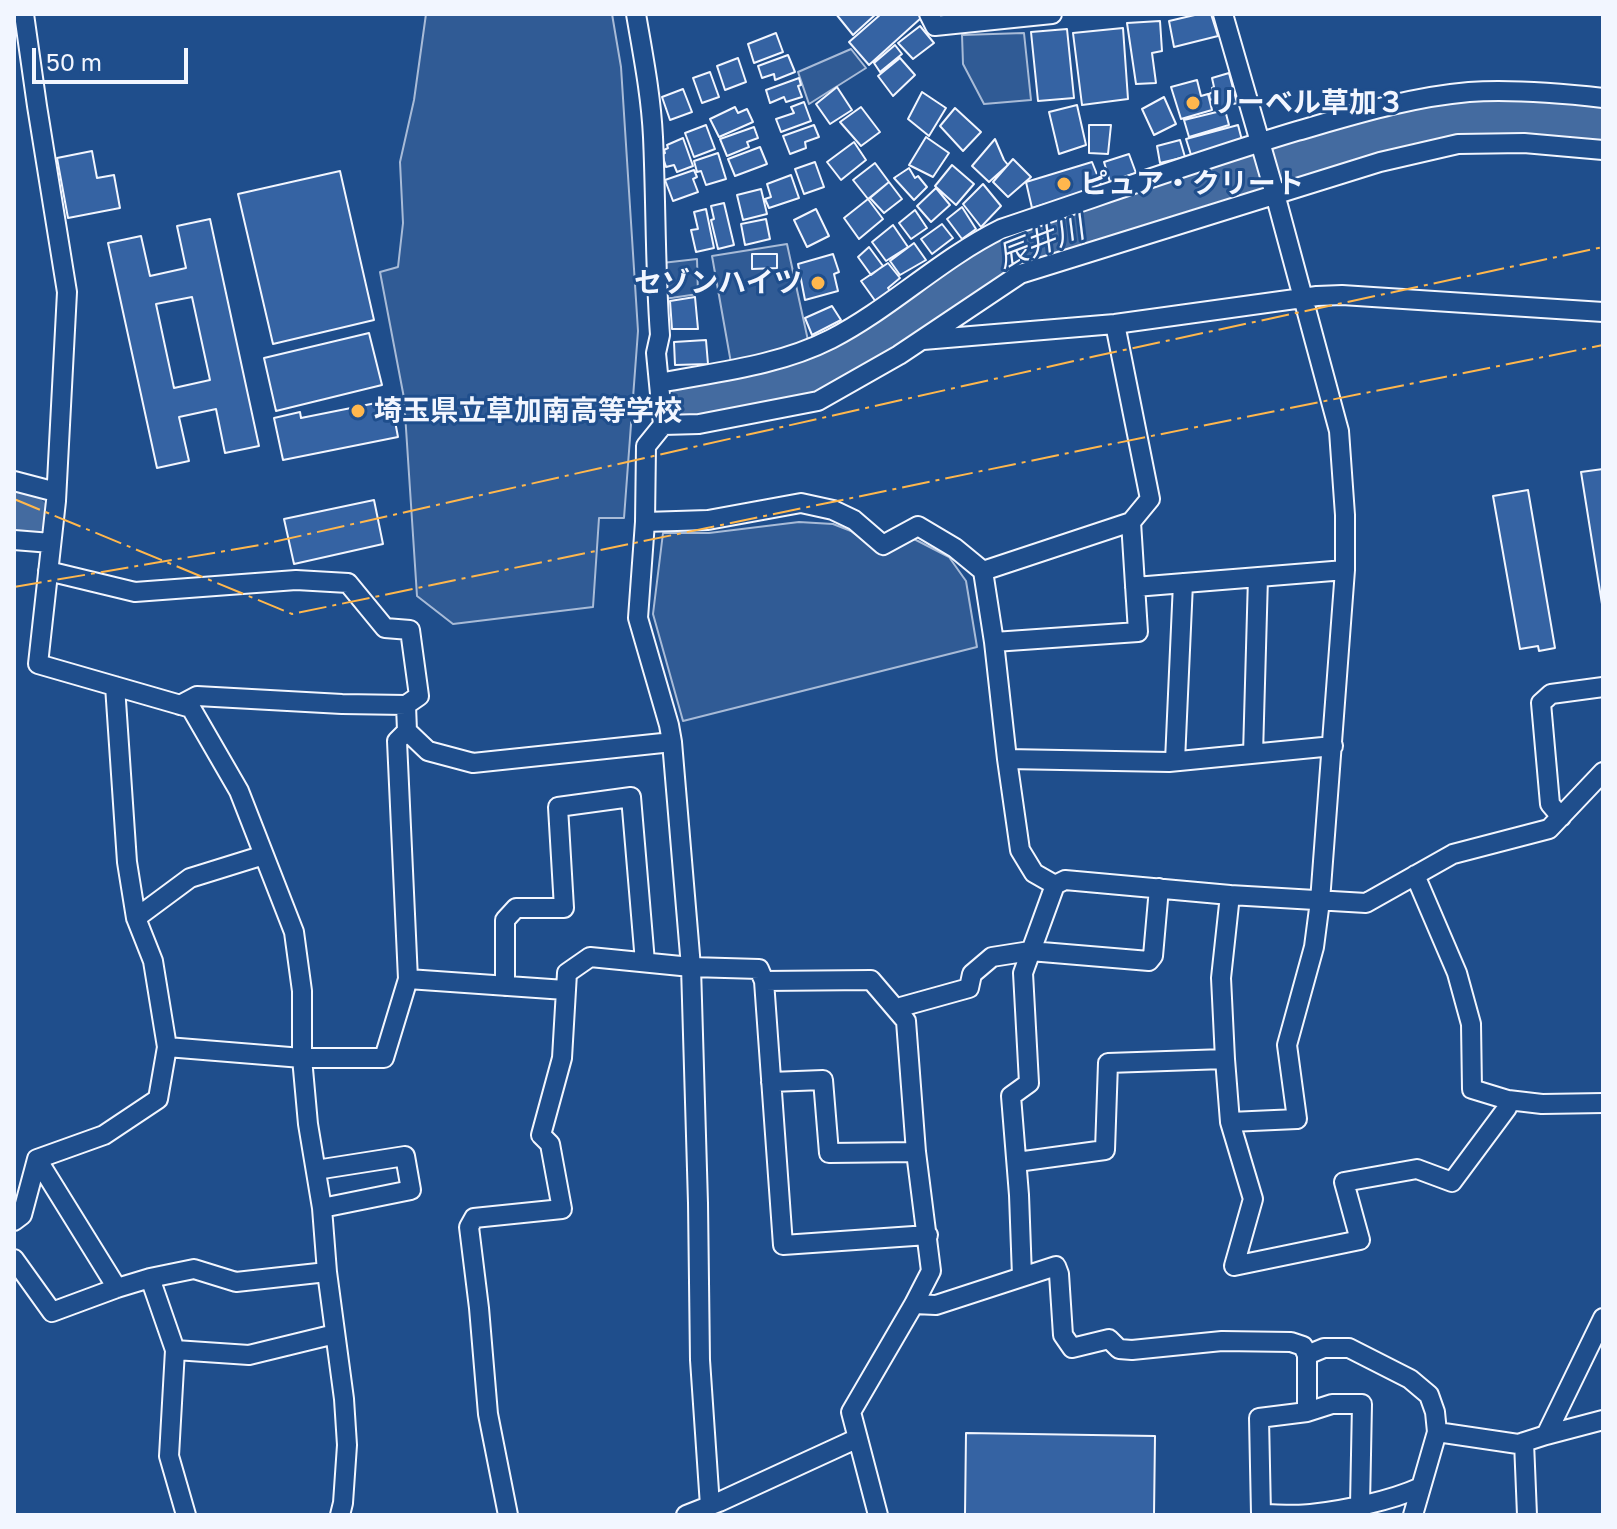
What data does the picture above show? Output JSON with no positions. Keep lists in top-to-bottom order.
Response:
{
  "water": ["辰井川"],
  "places": [
    "リーベル草加３",
    "ピュア・クリート",
    "セゾンハイツ",
    "埼玉県立草加南高等学校"
  ],
  "scale_bar": "50 m"
}
